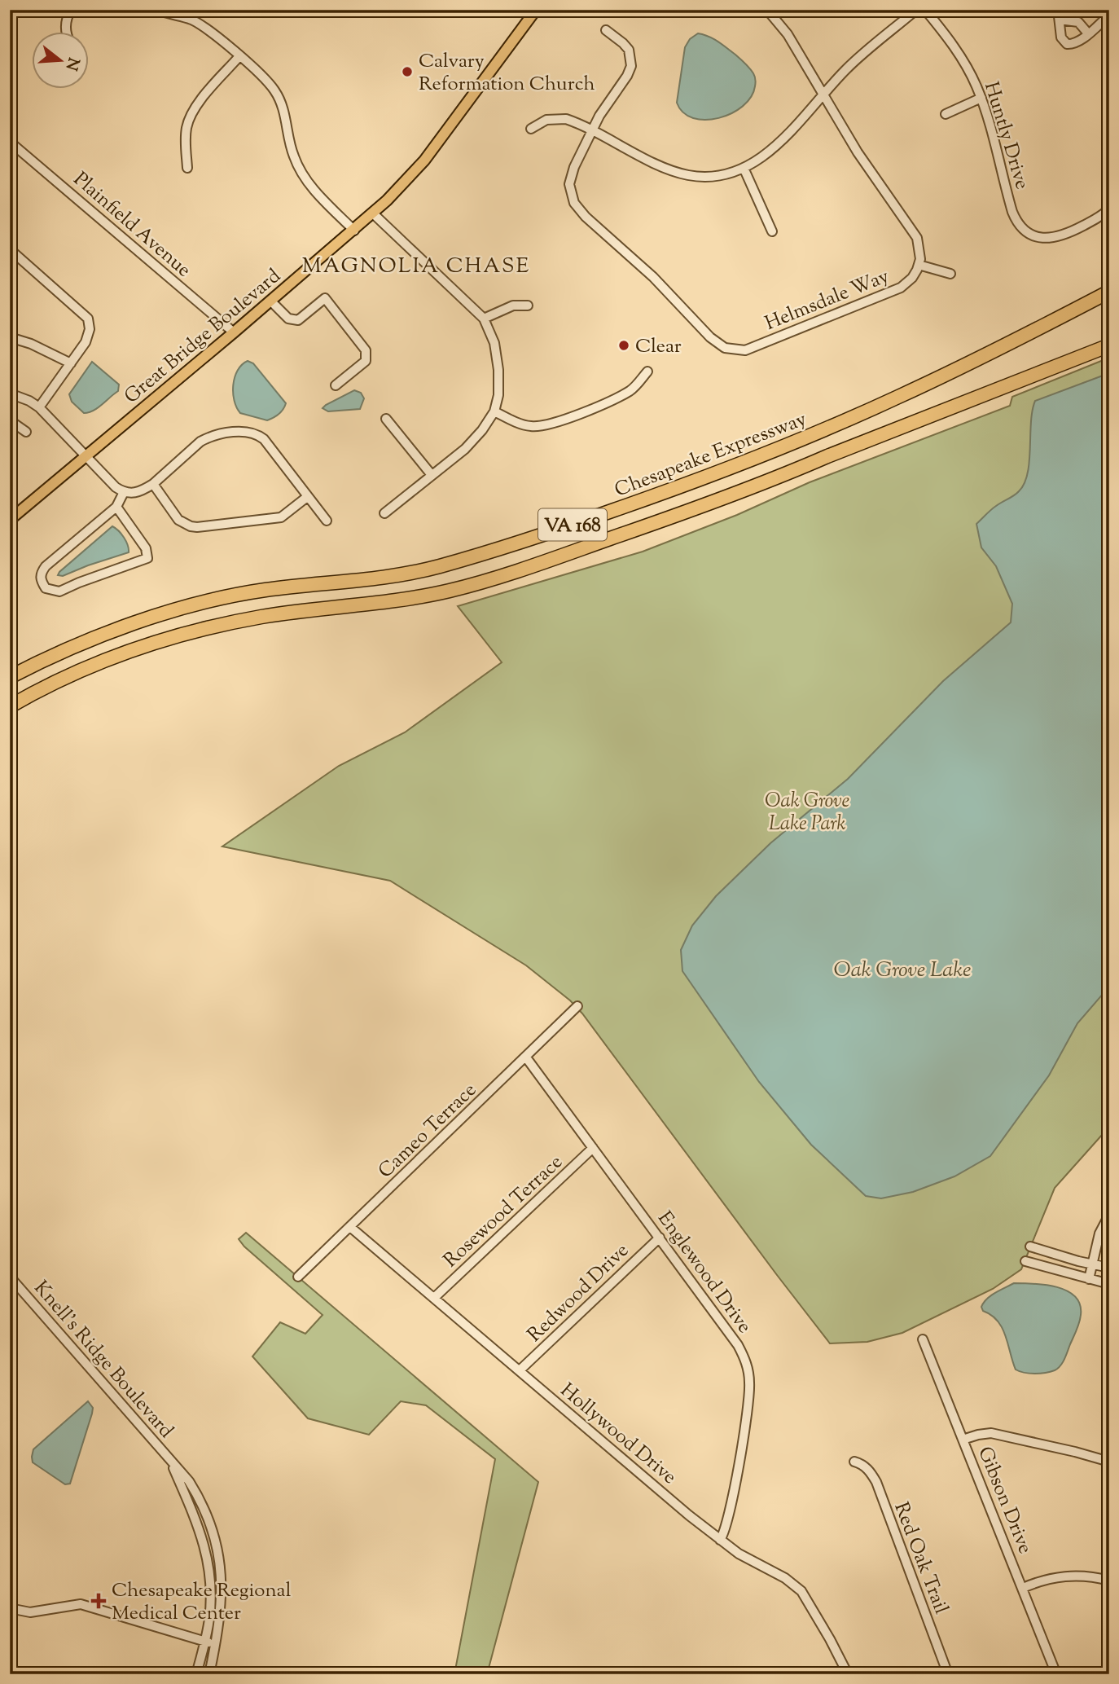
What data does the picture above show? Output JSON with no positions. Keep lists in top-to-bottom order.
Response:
{
  "streets": {
    "highway": ["Chesapeake Expressway", "VA 168"],
    "main road": ["Great Bridge Boulevard"],
    "street": [
      "Huntly Drive",
      "Plainfield Avenue",
      "Helmsdale Way",
      "Cameo Terrace",
      "Rosewood Terrace",
      "Englewood Drive",
      "Redwood Drive",
      "Knell's Ridge Boulevard",
      "Hollywood Drive",
      "Gibson Drive",
      "Red Oak Trail"
    ]
  },
  "crossings": [
    ["Plainfield Avenue", "Great Bridge Boulevard"],
    ["Cameo Terrace", "Englewood Drive"],
    ["Cameo Terrace", "Hollywood Drive"],
    ["Rosewood Terrace", "Englewood Drive"],
    ["Rosewood Terrace", "Hollywood Drive"],
    ["Englewood Drive", "Redwood Drive"],
    ["Englewood Drive", "Hollywood Drive"],
    ["Redwood Drive", "Hollywood Drive"]
  ],
  "districts": ["MAGNOLIA CHASE"],
  "water": ["Oak Grove Lake"],
  "parks": ["Oak Grove Lake Park"],
  "places": {
    "other": ["Calvary Reformation Church", "Clear"],
    "health": ["Chesapeake Regional Medical Center"]
  },
  "north": "right"
}
